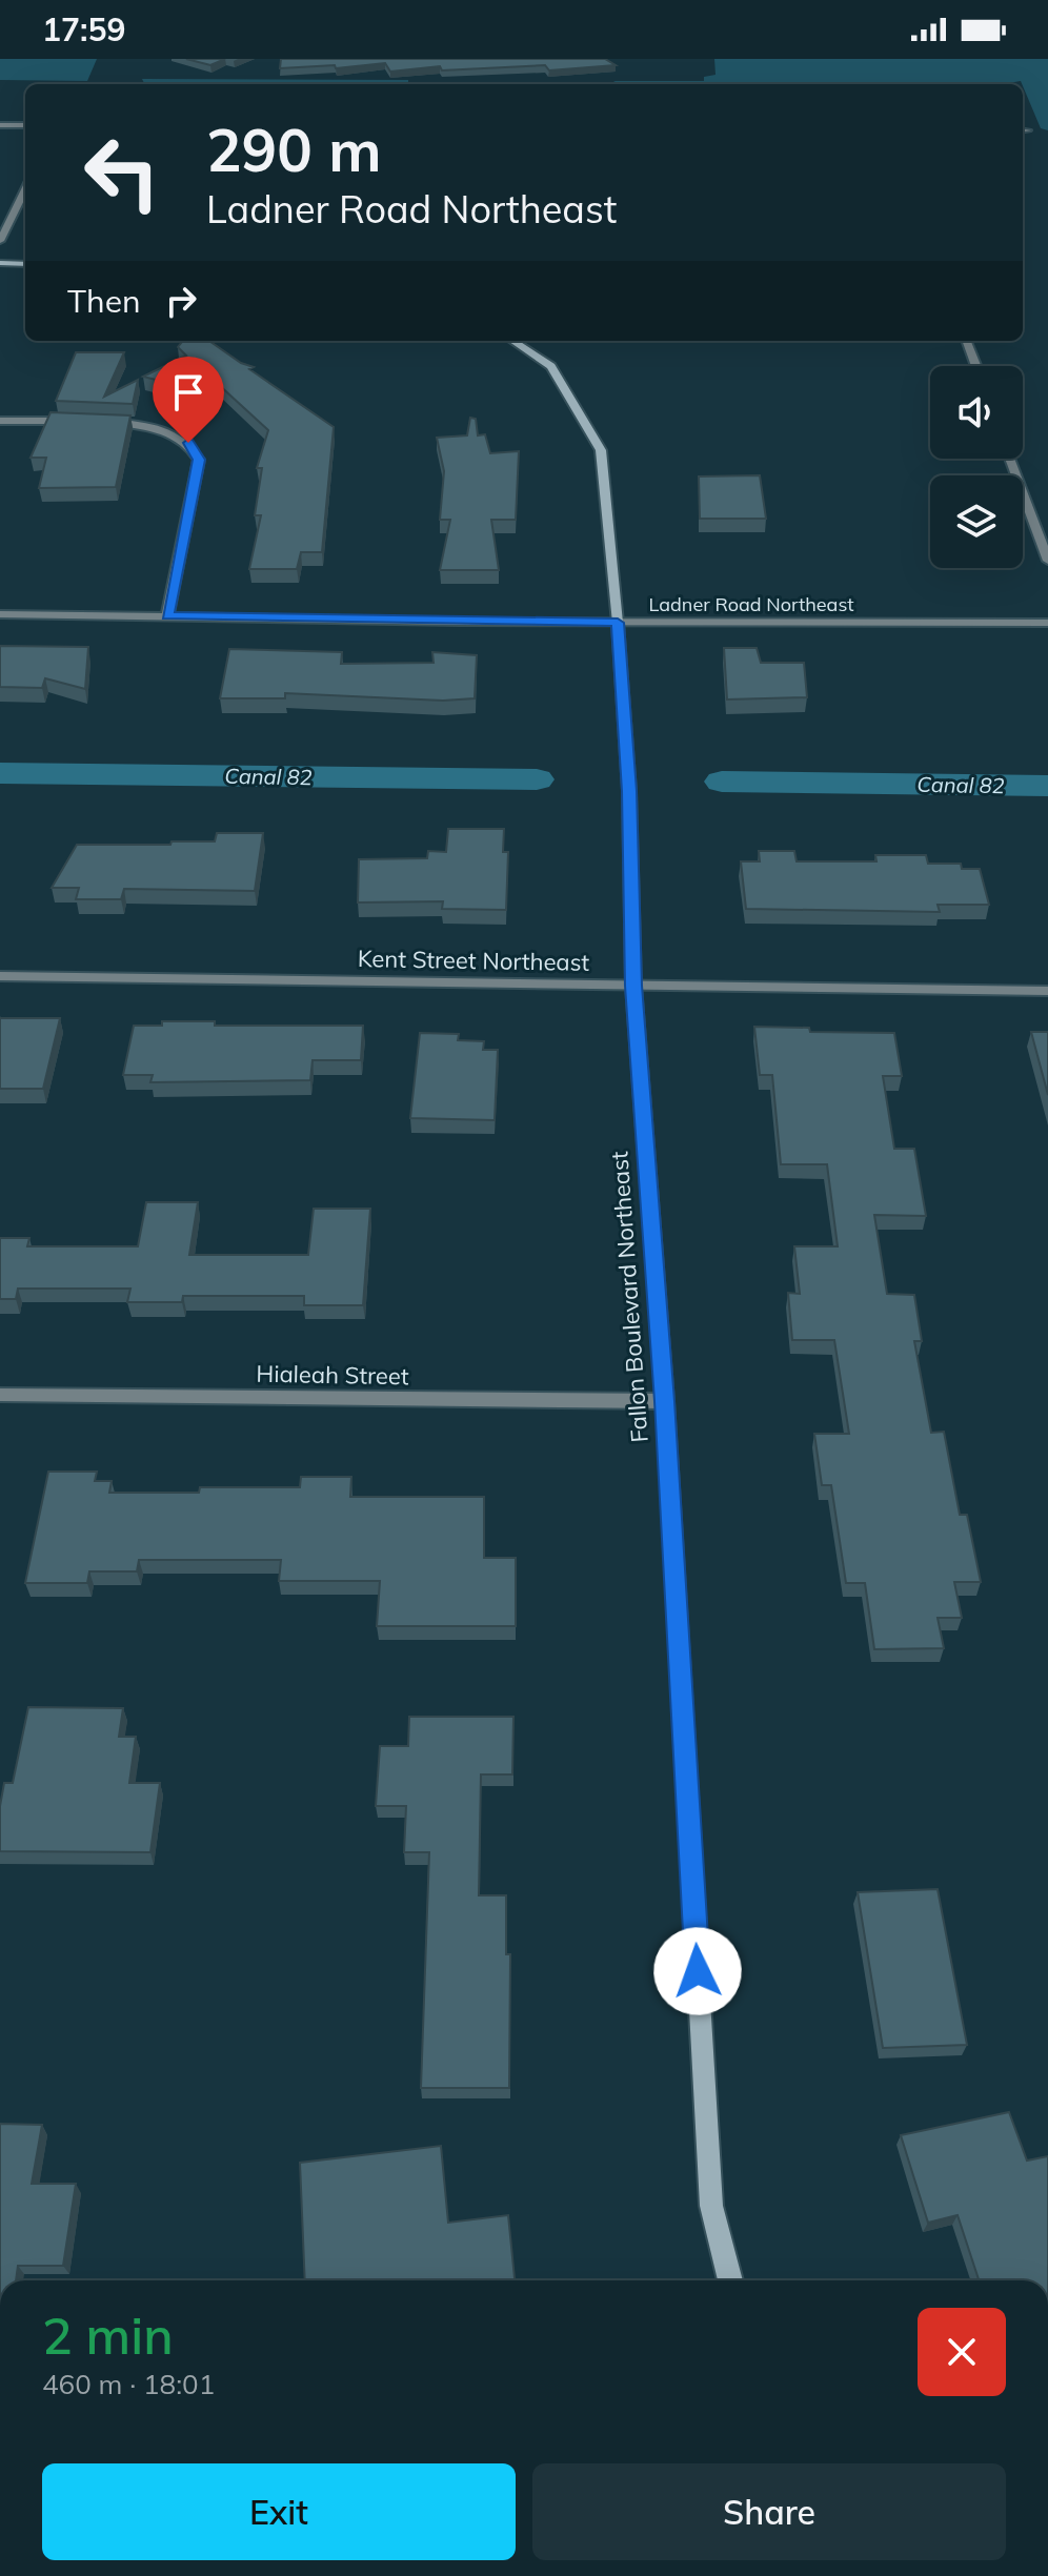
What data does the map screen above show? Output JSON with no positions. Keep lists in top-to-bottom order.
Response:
{
  "streets": {
    "street": [
      "Ladner Road Northeast",
      "Kent Street Northeast",
      "Fallon Boulevard Northeast",
      "Hialeah Street"
    ]
  },
  "crossings": [
    ["Ladner Road Northeast", "Fallon Boulevard Northeast"],
    ["Kent Street Northeast", "Fallon Boulevard Northeast"],
    ["Fallon Boulevard Northeast", "Hialeah Street"]
  ],
  "water": ["Canal 82"],
  "page": {
    "status": "17:59",
    "turn": ["290 m", "Ladner Road Northeast"],
    "then": "Then",
    "heading": ["2 min", "460 m · 18:01"],
    "buttons": ["Exit", "Share"]
  }
}
